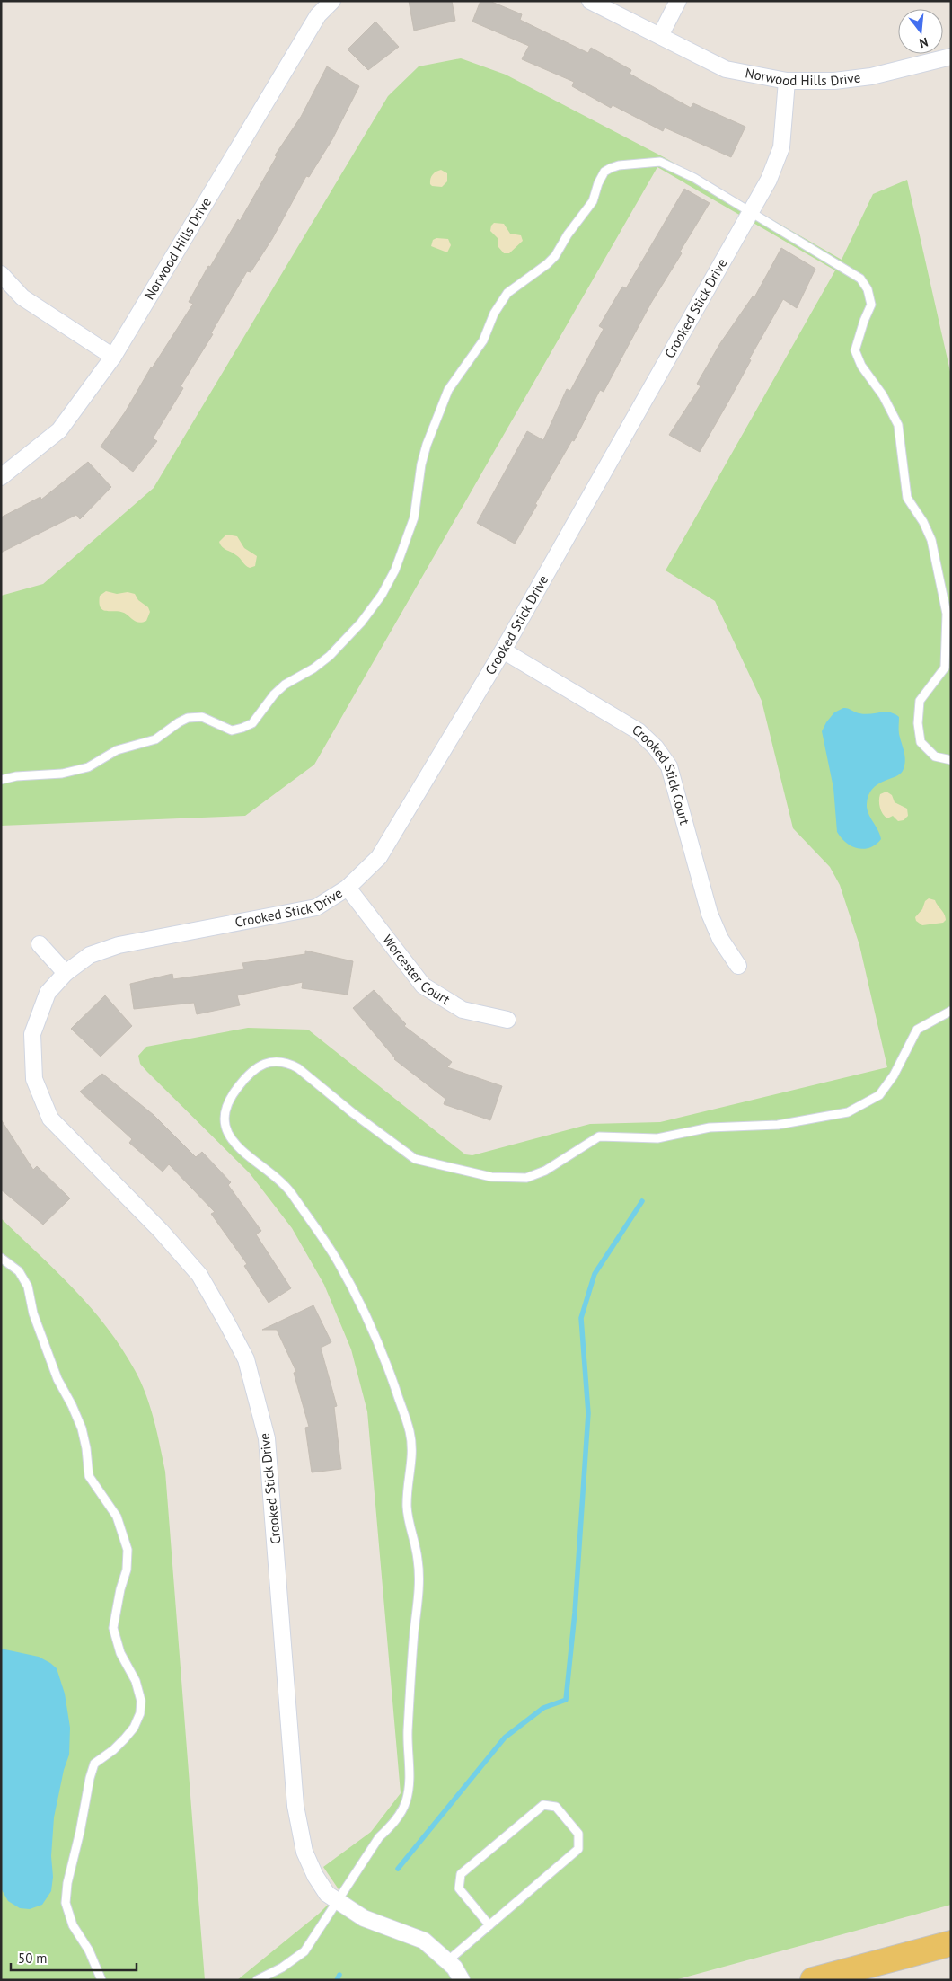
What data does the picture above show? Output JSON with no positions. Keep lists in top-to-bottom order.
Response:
{
  "streets": {
    "street": [
      "Norwood Hills Drive",
      "Crooked Stick Drive",
      "Crooked Stick Court",
      "Worcester Court"
    ]
  },
  "crossings": [
    ["Norwood Hills Drive", "Crooked Stick Drive"],
    ["Crooked Stick Drive", "Crooked Stick Court"],
    ["Crooked Stick Drive", "Worcester Court"]
  ],
  "scale_bar": "50 m",
  "north": "bottom"
}
